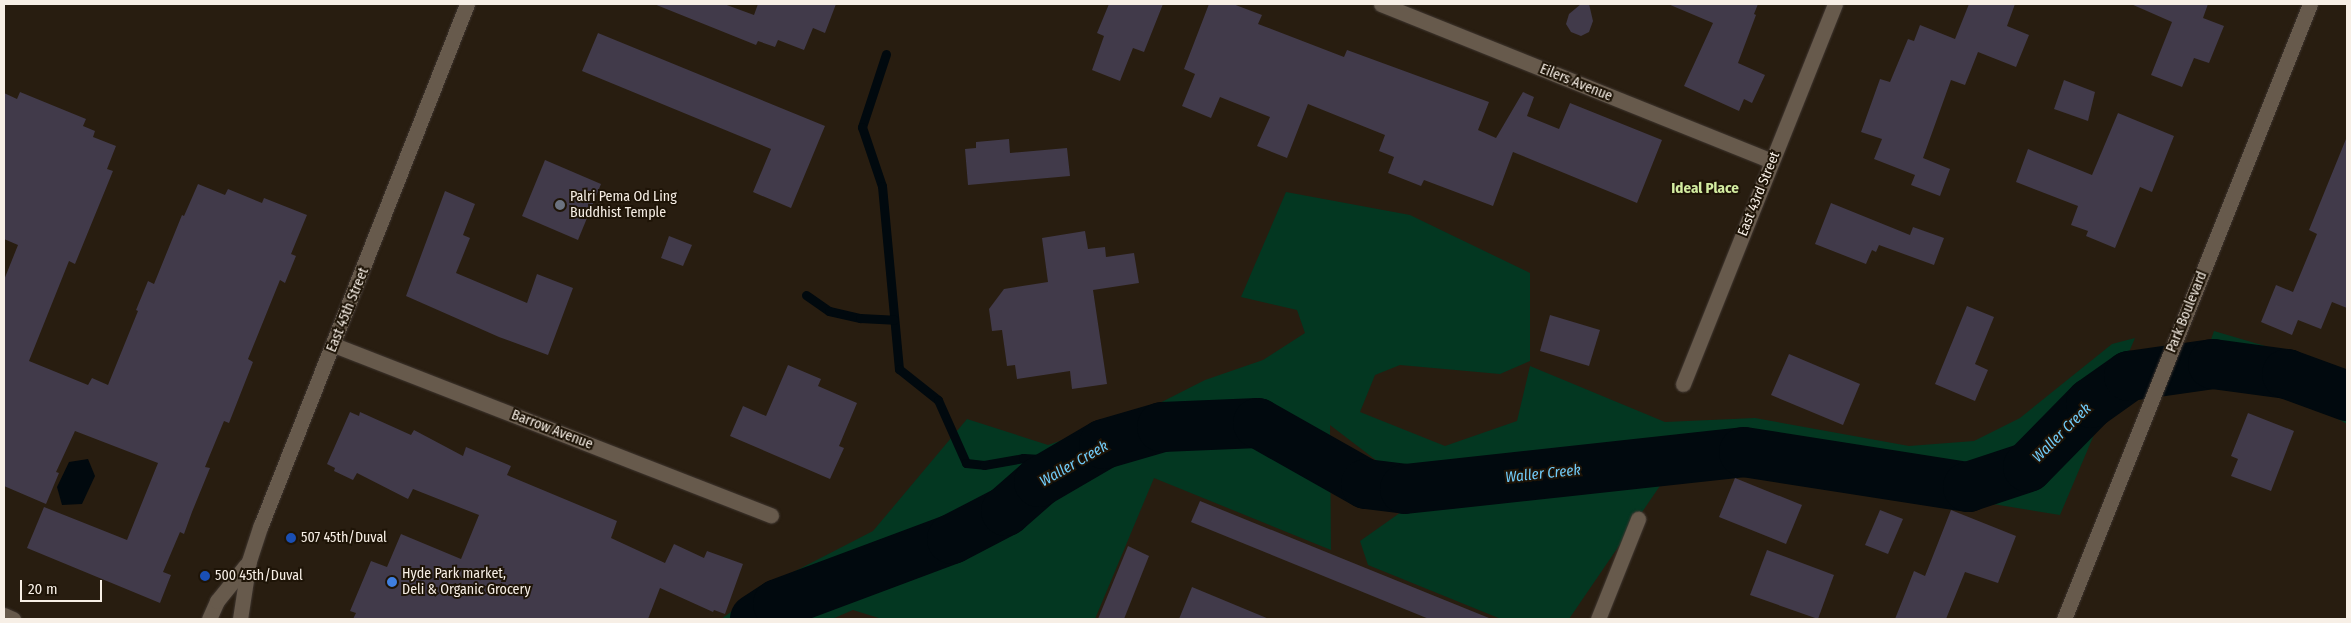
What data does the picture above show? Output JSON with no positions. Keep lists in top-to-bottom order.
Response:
{
  "streets": {
    "street": [
      "Eilers Avenue",
      "East 43rd Street",
      "East 45th Street",
      "Park Boulevard",
      "Barrow Avenue"
    ]
  },
  "crossings": [
    ["Eilers Avenue", "East 43rd Street"],
    ["East 45th Street", "Barrow Avenue"]
  ],
  "districts": ["Ideal Place"],
  "water": ["Waller Creek"],
  "places": [
    "Palri Pema Od Ling Buddhist Temple",
    "507 45th/Duval",
    "500 45th/Duval",
    "Hyde Park market, Deli & Organic Grocery"
  ],
  "scale_bar": "20 m"
}
